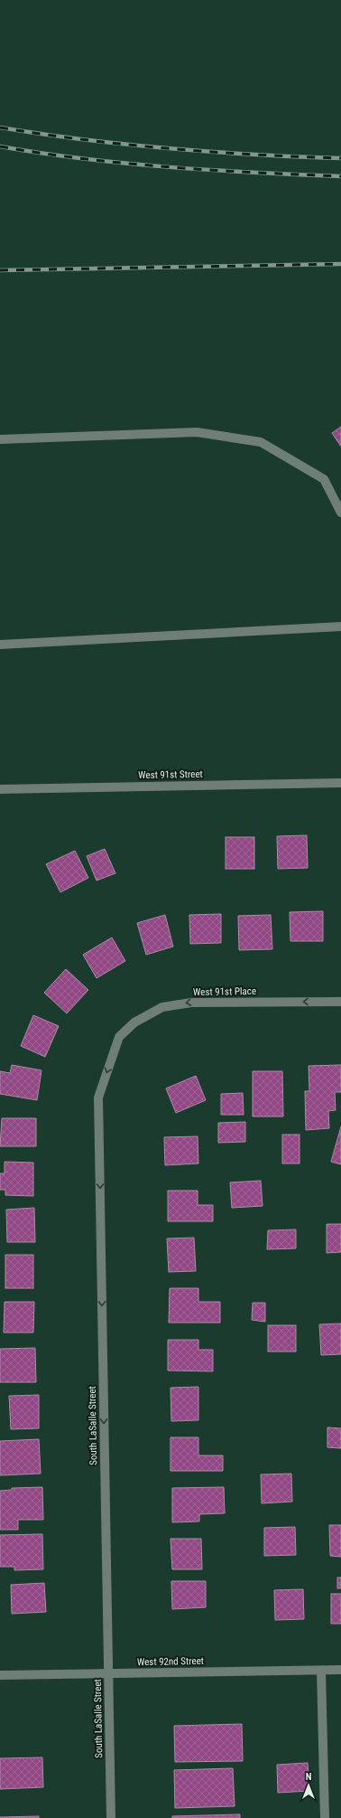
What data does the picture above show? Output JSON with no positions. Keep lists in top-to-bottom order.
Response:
{
  "streets": {
    "street": [
      "West 91st Street",
      "West 91st Place",
      "South LaSalle Street",
      "West 92nd Street"
    ]
  },
  "crossings": [
    ["West 91st Place", "South LaSalle Street"],
    ["South LaSalle Street", "West 92nd Street"]
  ],
  "one_way": ["West 91st Place", "South LaSalle Street"],
  "north": "top"
}
